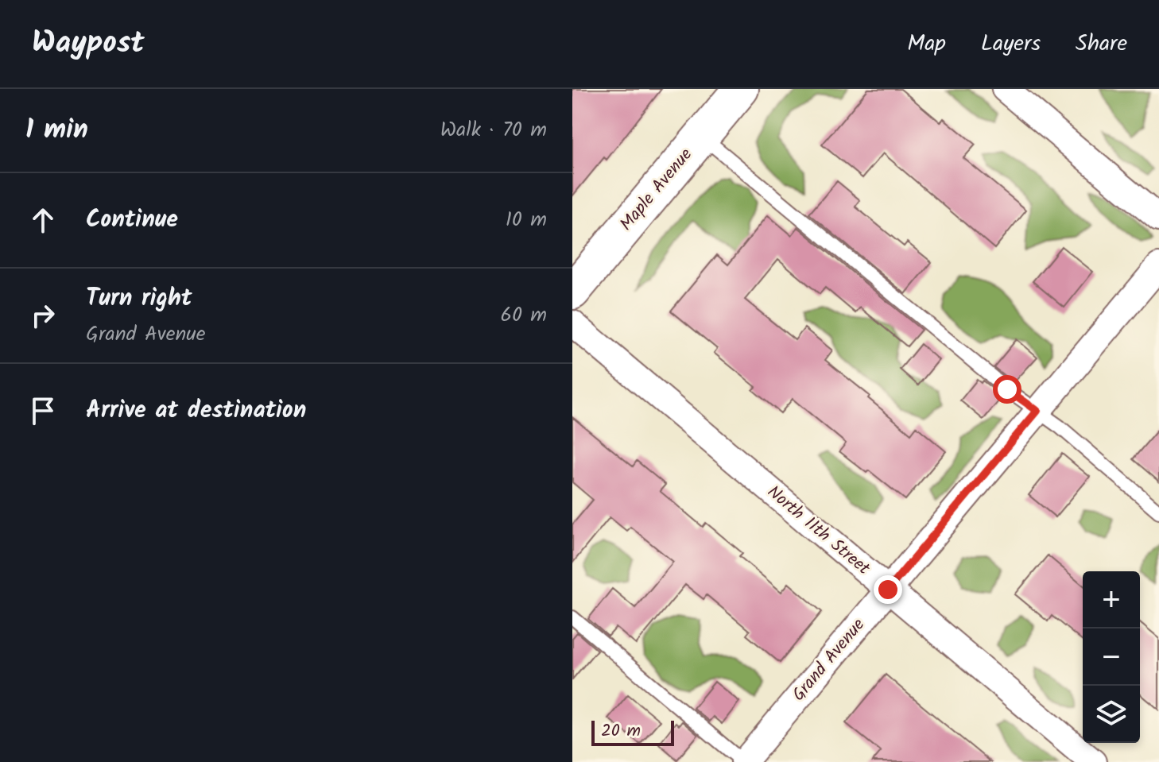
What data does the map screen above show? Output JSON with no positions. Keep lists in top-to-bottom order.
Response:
{
  "streets": {
    "main road": ["Maple Avenue"],
    "street": ["North 11th Street", "Grand Avenue"]
  },
  "crossings": [
    ["North 11th Street", "Grand Avenue"]
  ],
  "scale_bar": "20 m",
  "page": {
    "header": "Waypost",
    "nav": ["Map", "Layers", "Share"],
    "heading": ["1 min", "Walk · 70 m"],
    "list": [
      ["Continue", "10 m"],
      ["Turn right", "Grand Avenue", "60 m"],
      "Arrive at destination"
    ],
    "map_buttons": ["+", "−"],
    "scale": "20 m"
  }
}
